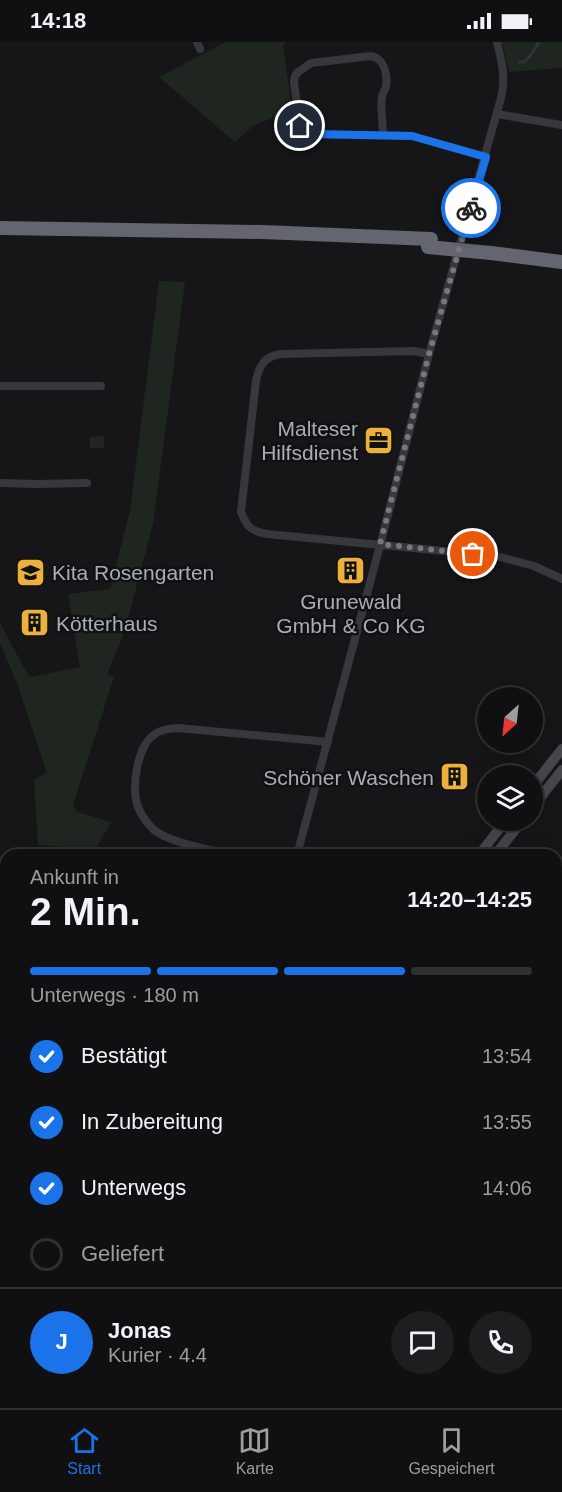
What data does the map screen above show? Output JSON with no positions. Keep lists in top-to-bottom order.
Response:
{
  "places": {
    "office": ["Malteser Hilfsdienst"],
    "building": ["Grunewald GmbH & Co KG", "Kötterhaus", "Schöner Waschen"],
    "school or university": ["Kita Rosengarten"]
  },
  "north": "bottom left",
  "page": {
    "status": "14:18",
    "heading": ["2 Min.", "Ankunft in", "14:20–14:25"],
    "panel": ["Jonas", "Kurier · 4.4"],
    "bar": "Unterwegs · 180 m",
    "list": [
      ["Bestätigt", "13:54"],
      ["In Zubereitung", "13:55"],
      ["Unterwegs", "14:06"],
      "Geliefert"
    ],
    "round": "J",
    "tabs": ["Start", "Karte", "Gespeichert"]
  }
}
